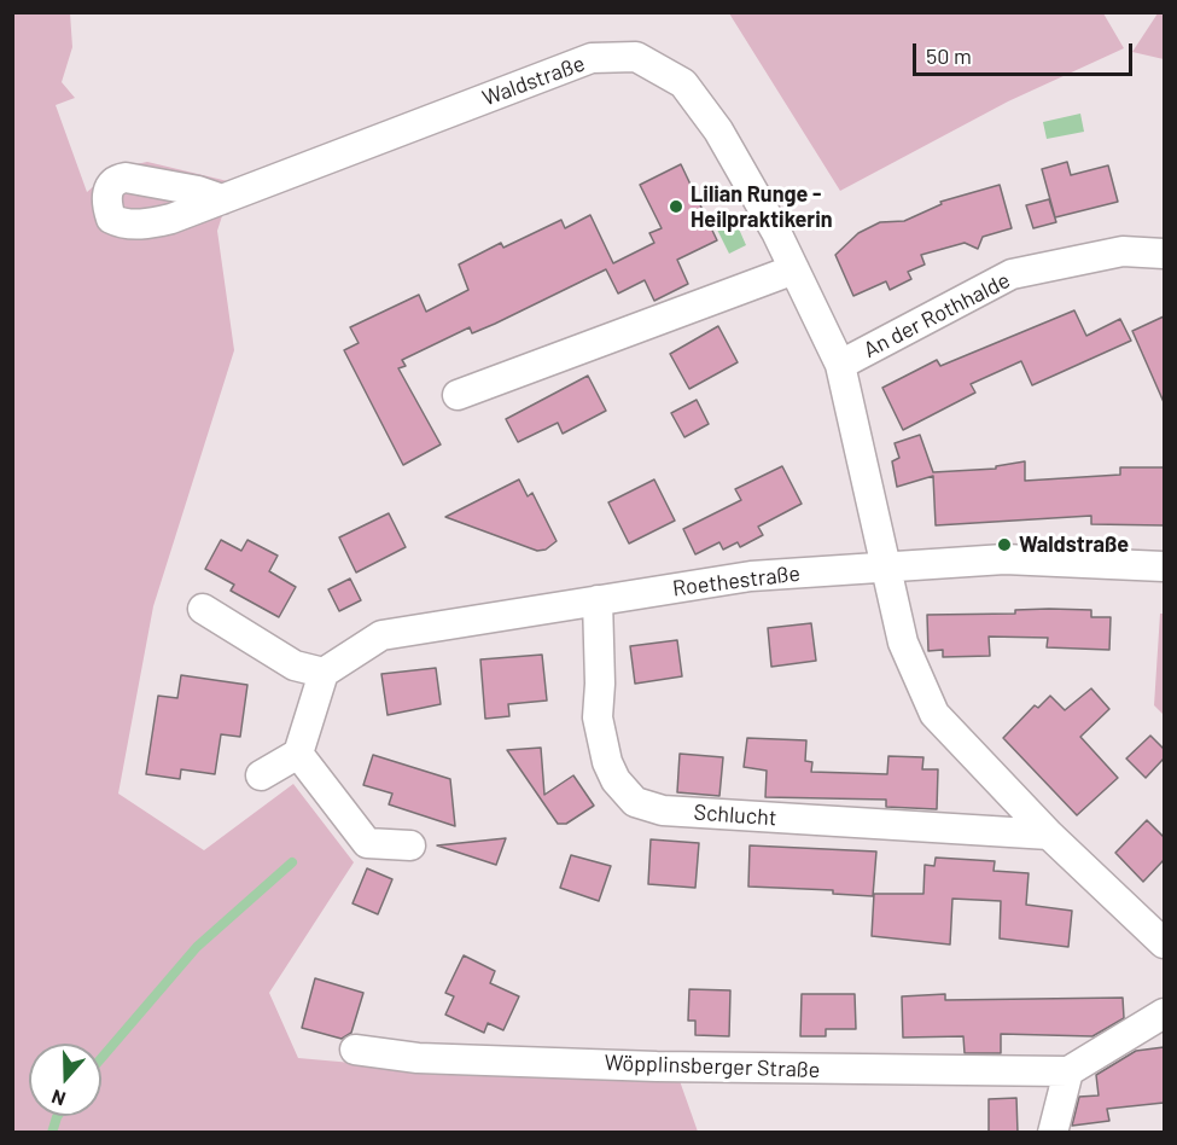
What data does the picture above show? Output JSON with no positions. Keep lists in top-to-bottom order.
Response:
{
  "streets": {
    "street": [
      "Waldstraße",
      "An der Rothhalde",
      "Roethestraße",
      "Schlucht",
      "Wöpplinsberger Straße"
    ]
  },
  "crossings": [
    ["Waldstraße", "An der Rothhalde"],
    ["Waldstraße", "Roethestraße"],
    ["Waldstraße", "Schlucht"],
    ["Roethestraße", "Schlucht"]
  ],
  "places": ["Lilian Runge - Heilpraktikerin", "Waldstraße"],
  "scale_bar": "50 m",
  "north": "bottom"
}
